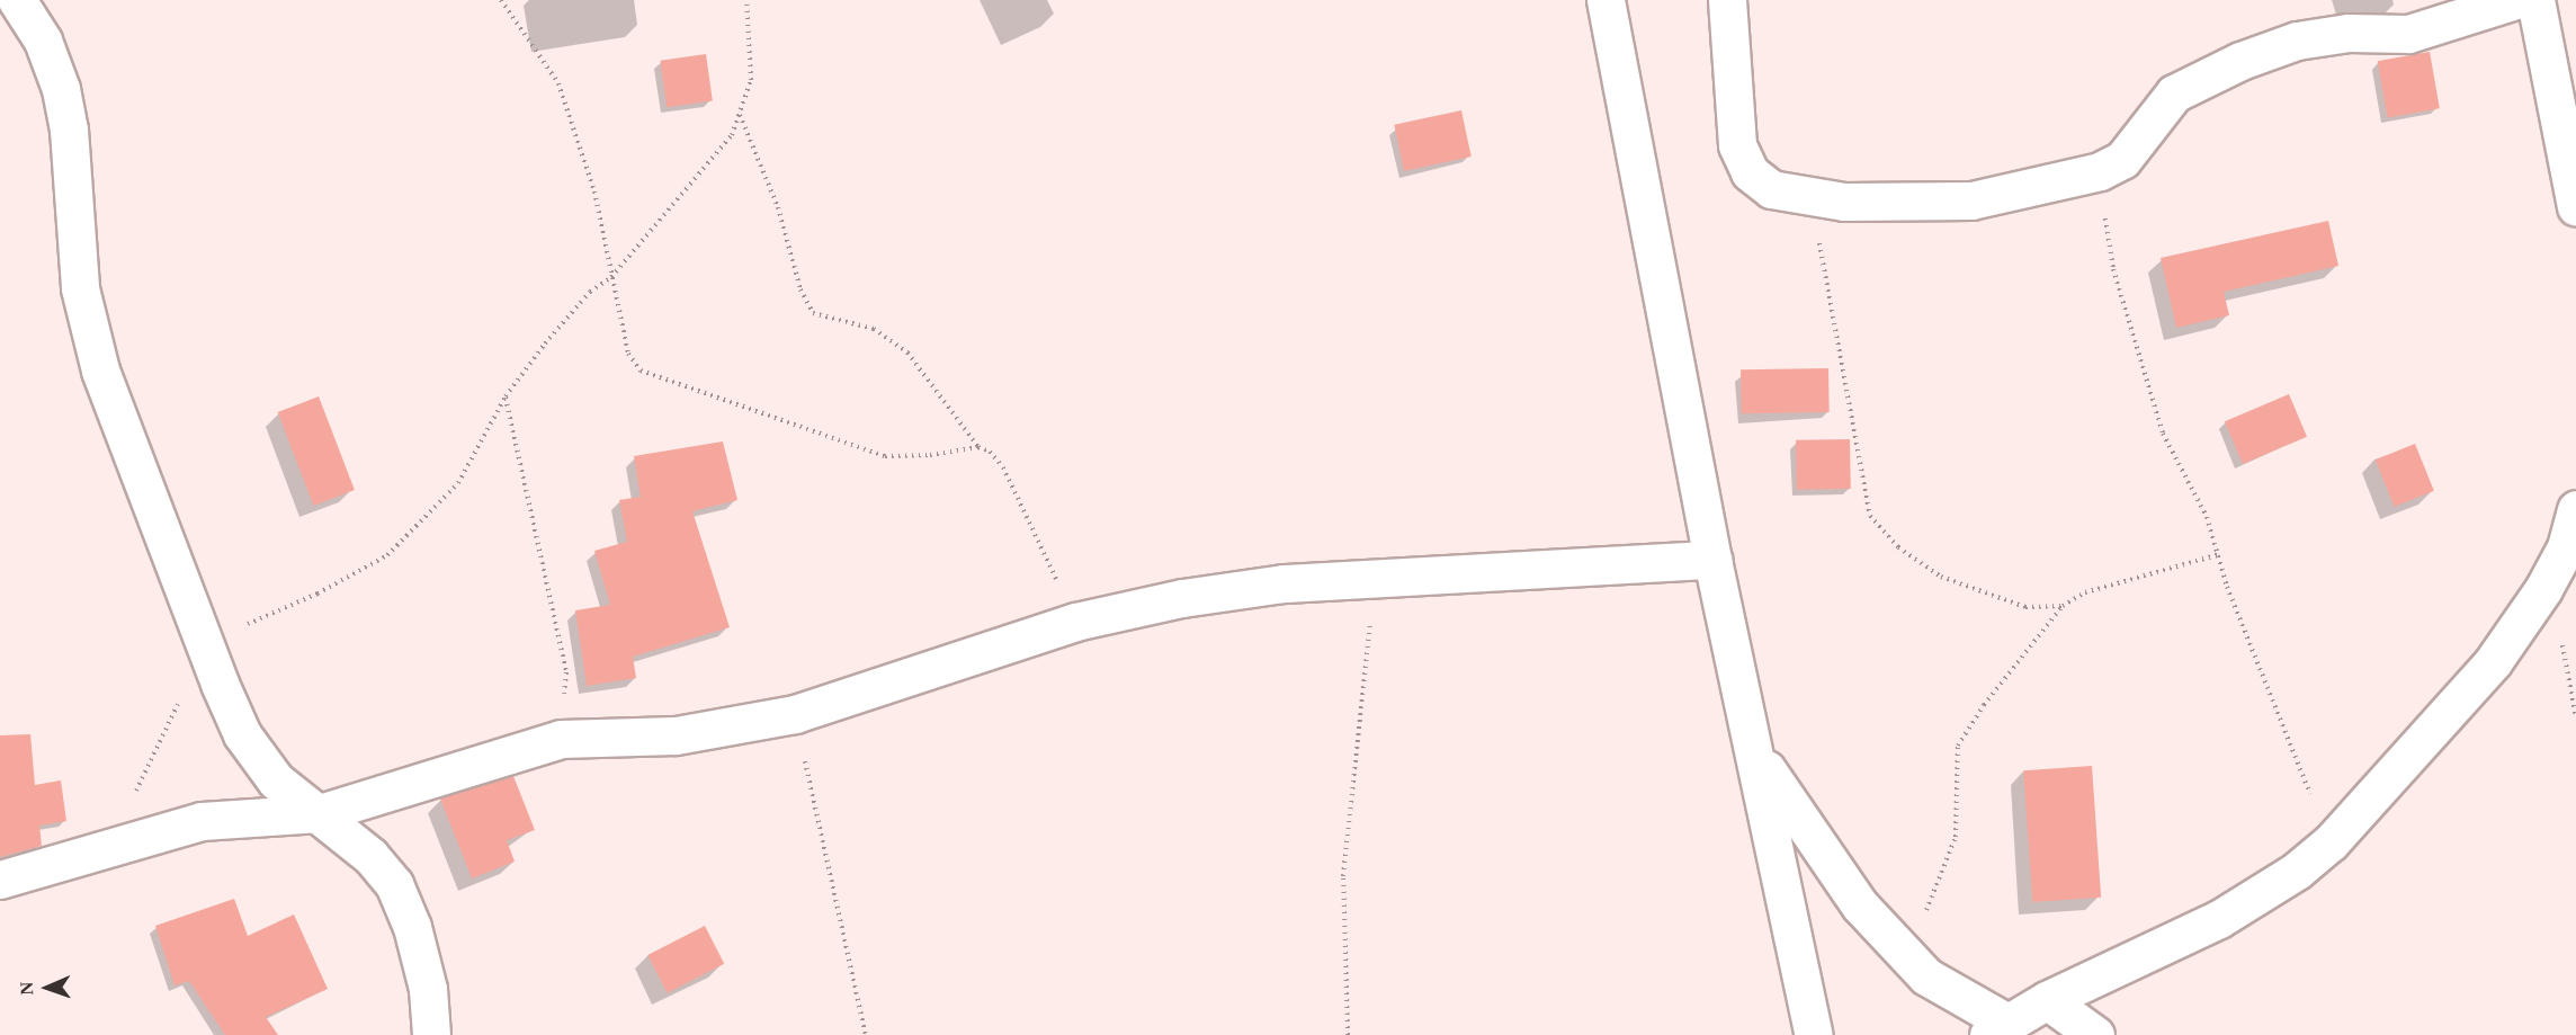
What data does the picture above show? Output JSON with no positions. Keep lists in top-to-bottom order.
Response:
{
  "north": "left"
}
